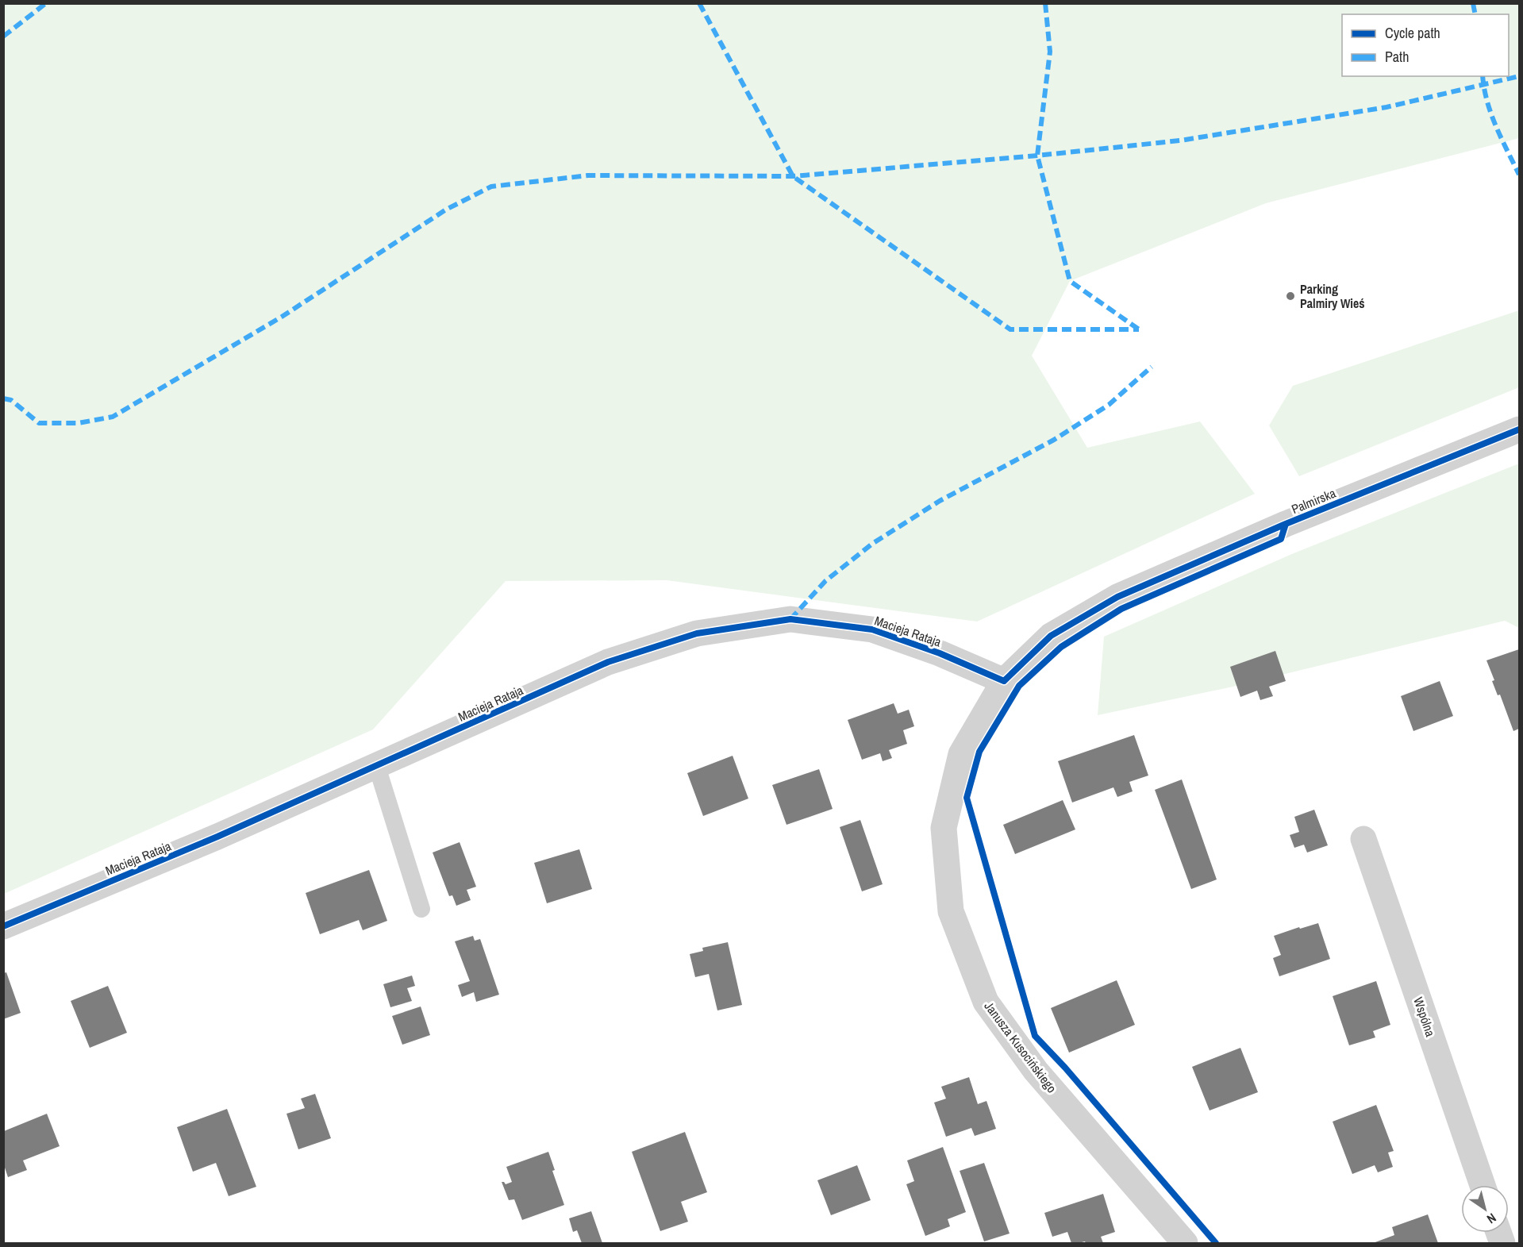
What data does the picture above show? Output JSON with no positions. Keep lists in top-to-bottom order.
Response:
{
  "streets": {
    "street": [
      "Palmirska",
      "Macieja Rataja",
      "Wspólna",
      "Janusza Kusocińskiego"
    ]
  },
  "crossings": [
    ["Palmirska", "Janusza Kusocińskiego"],
    ["Macieja Rataja", "Janusza Kusocińskiego"]
  ],
  "places": ["Parking Palmiry Wieś"],
  "legend": ["Cycle path", "Path"],
  "north": "bottom right"
}
